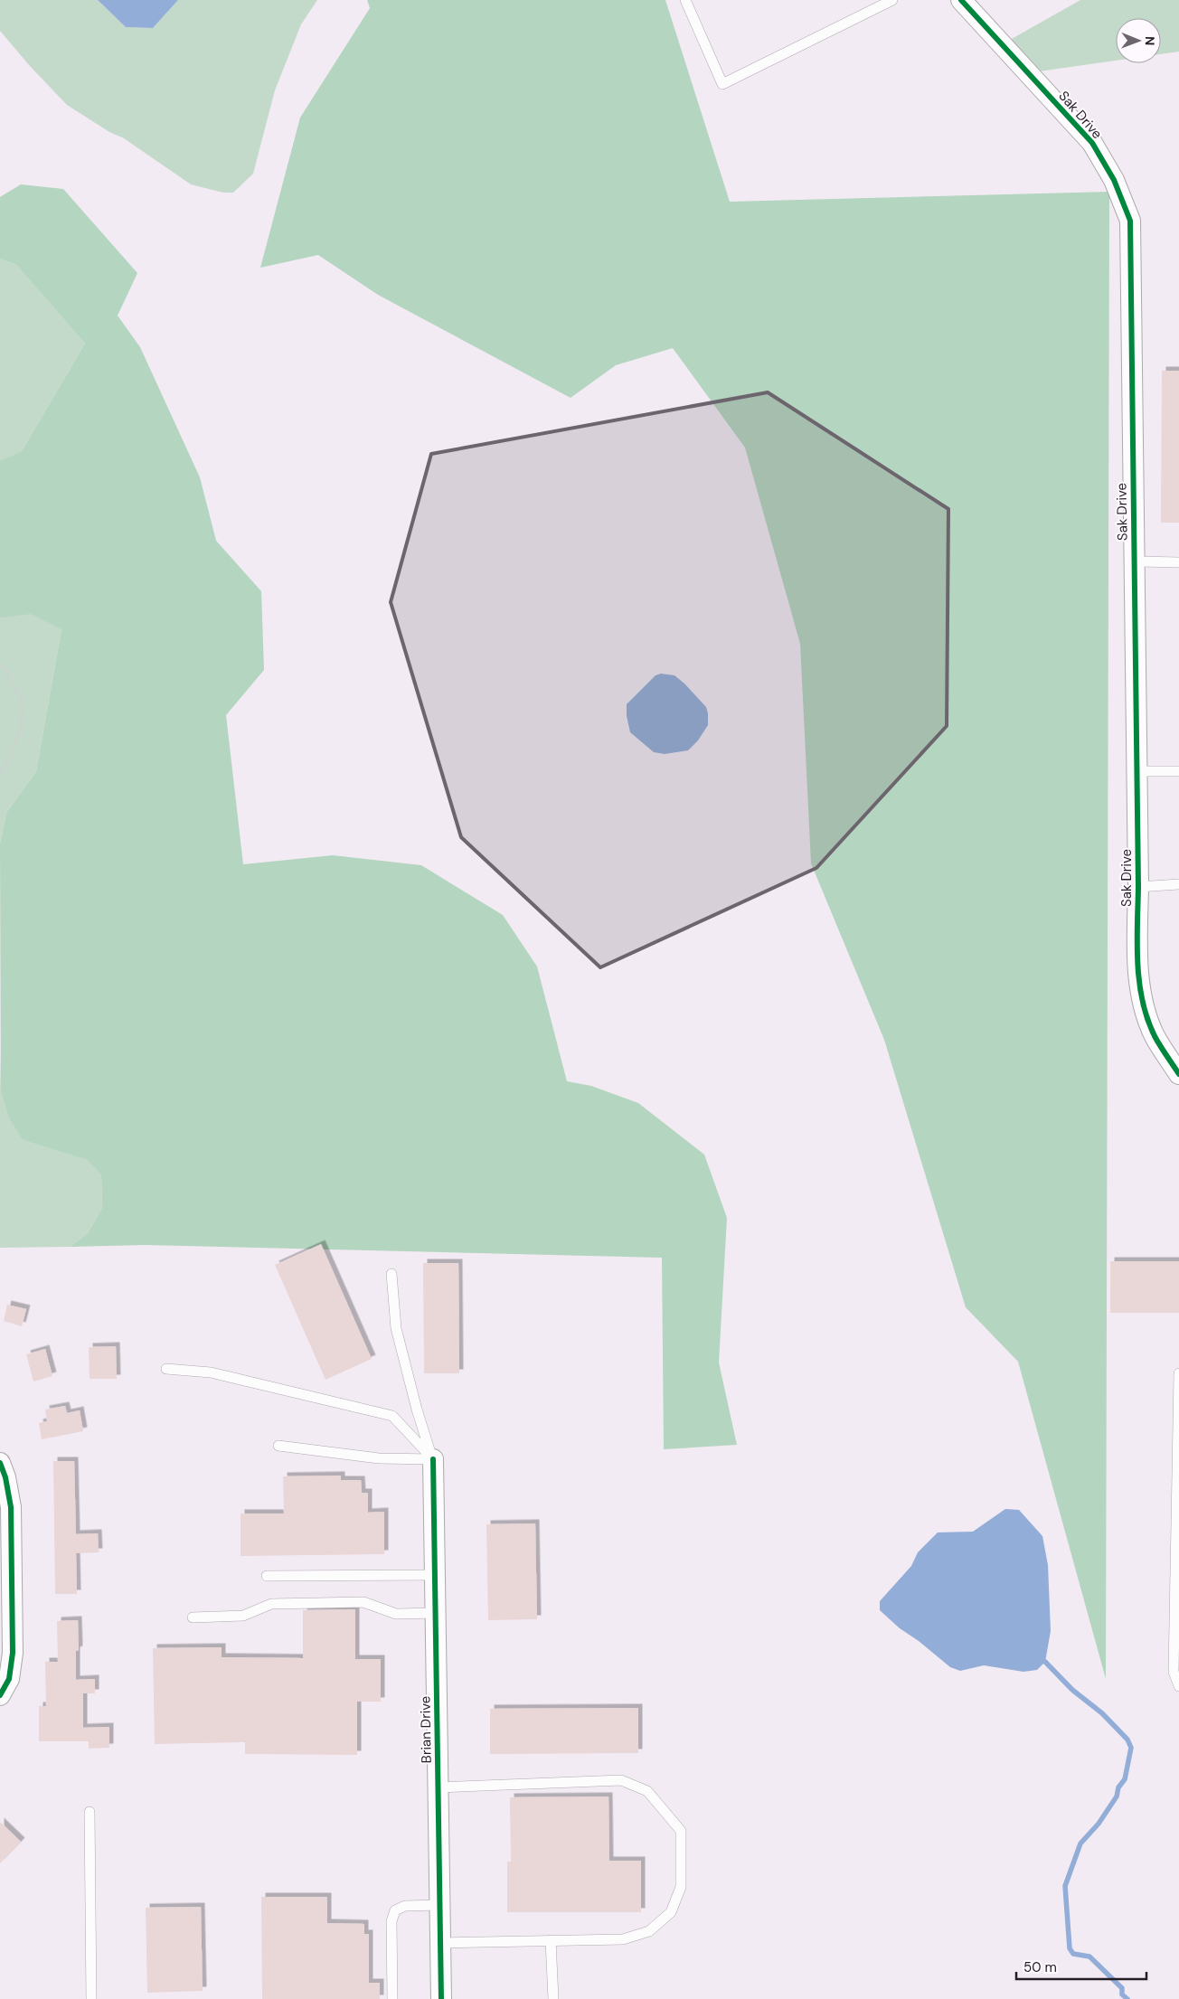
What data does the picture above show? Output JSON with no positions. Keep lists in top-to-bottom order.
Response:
{
  "streets": {
    "street": ["Sak Drive", "Brian Drive"]
  },
  "scale_bar": "50 m",
  "north": "right"
}
